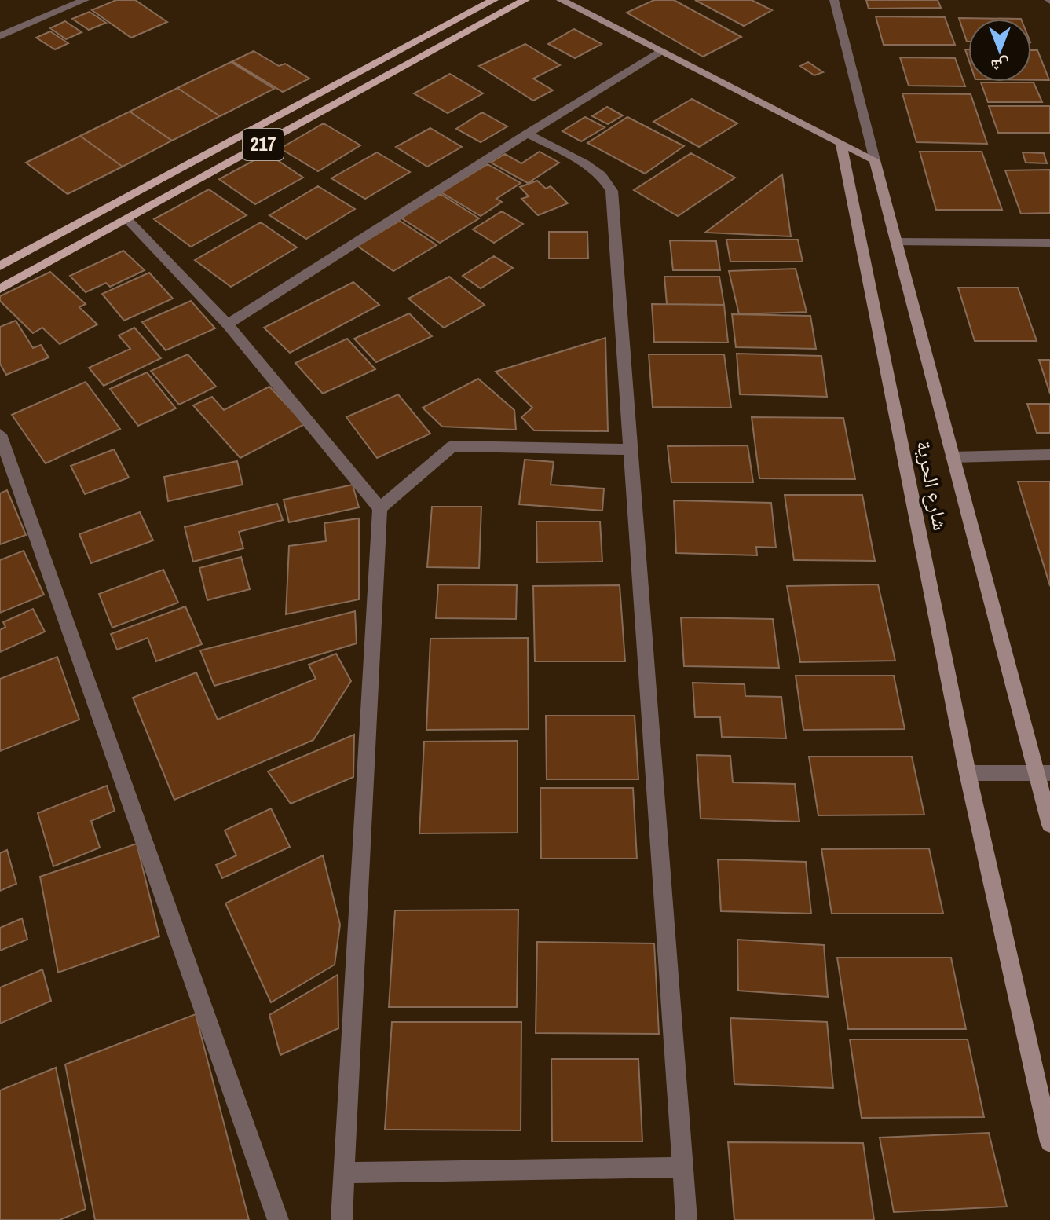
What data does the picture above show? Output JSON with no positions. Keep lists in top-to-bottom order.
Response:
{
  "streets": {
    "main road": ["217", "شارع الحرية"]
  },
  "north": "bottom"
}
